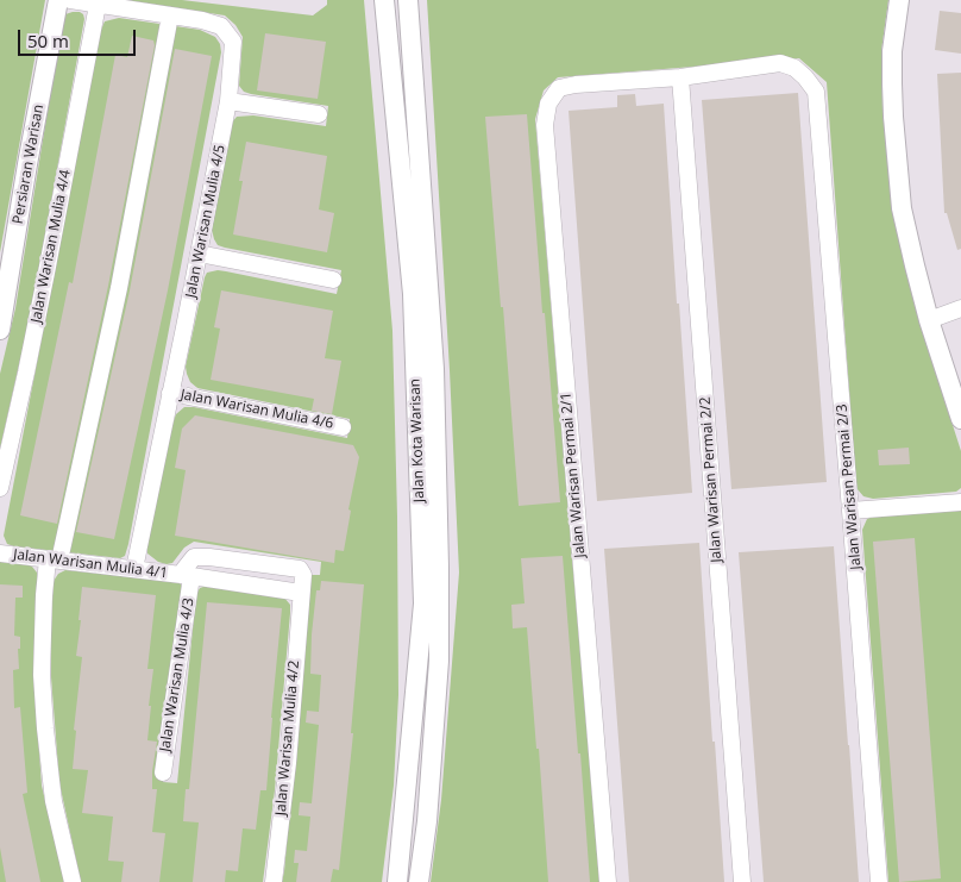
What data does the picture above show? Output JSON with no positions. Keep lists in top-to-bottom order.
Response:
{
  "streets": {
    "street": [
      "Persiaran Warisan",
      "Jalan Warisan Mulia 4/5",
      "Jalan Warisan Mulia 4/4",
      "Jalan Warisan Mulia 4/6",
      "Jalan Kota Warisan",
      "Jalan Warisan Permai 2/1",
      "Jalan Warisan Permai 2/2",
      "Jalan Warisan Permai 2/3",
      "Jalan Warisan Mulia 4/1",
      "Jalan Warisan Mulia 4/3",
      "Jalan Warisan Mulia 4/2"
    ]
  },
  "crossings": [
    ["Jalan Warisan Mulia 4/5", "Jalan Warisan Mulia 4/4"],
    ["Jalan Warisan Mulia 4/5", "Jalan Warisan Mulia 4/6"],
    ["Jalan Warisan Mulia 4/5", "Jalan Warisan Mulia 4/1"],
    ["Jalan Warisan Permai 2/1", "Jalan Warisan Permai 2/2"],
    ["Jalan Warisan Permai 2/1", "Jalan Warisan Permai 2/3"],
    ["Jalan Warisan Permai 2/2", "Jalan Warisan Permai 2/3"],
    ["Jalan Warisan Mulia 4/1", "Jalan Warisan Mulia 4/3"],
    ["Jalan Warisan Mulia 4/1", "Jalan Warisan Mulia 4/2"]
  ],
  "scale_bar": "50 m"
}
